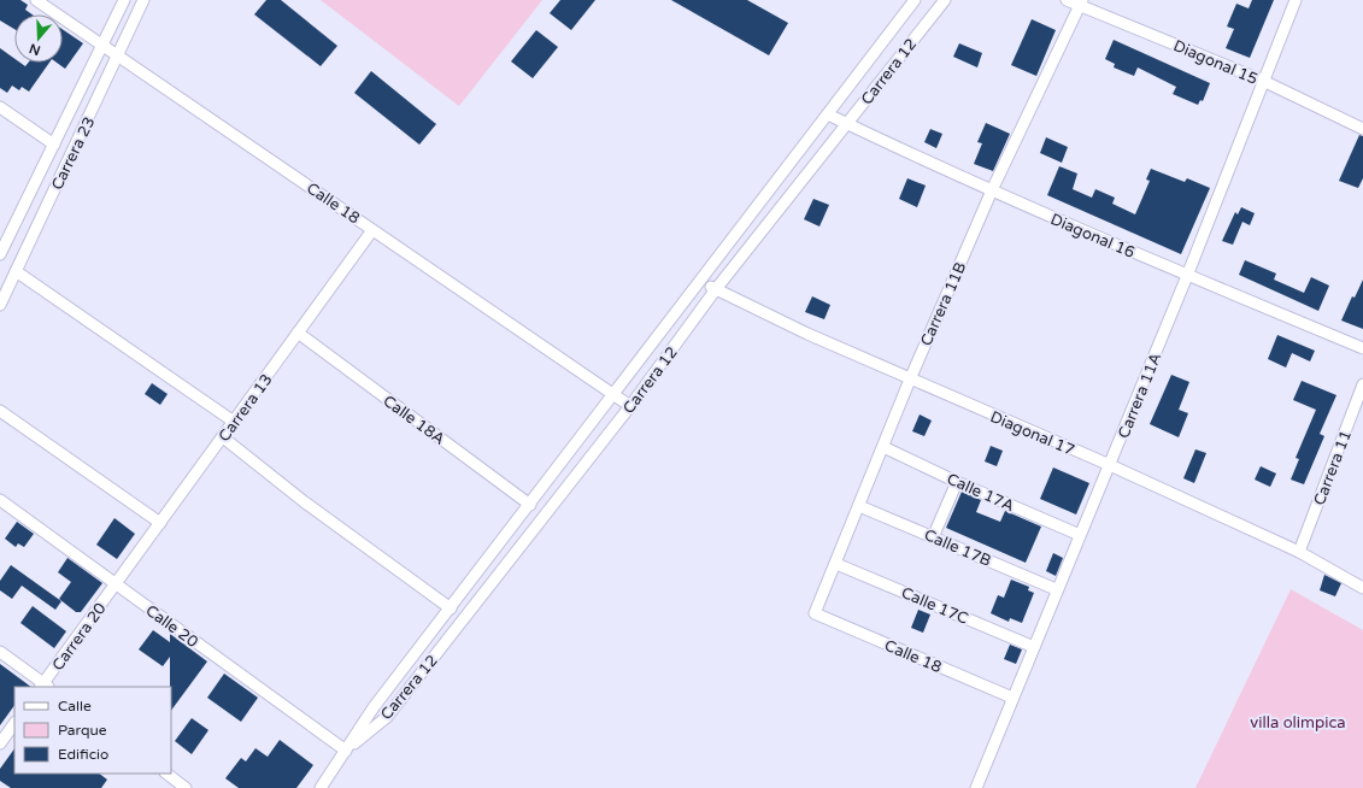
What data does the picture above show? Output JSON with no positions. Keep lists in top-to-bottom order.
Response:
{
  "streets": {
    "street": [
      "Diagonal 15",
      "Carrera 12",
      "Carrera 23",
      "Calle 18",
      "Diagonal 16",
      "Carrera 11B",
      "Carrera 11A",
      "Carrera 13",
      "Calle 18A",
      "Diagonal 17",
      "Carrera 11",
      "Calle 17A",
      "Calle 17B",
      "Calle 17C",
      "Calle 20",
      "Carrera 20"
    ]
  },
  "crossings": [
    ["Diagonal 15", "Carrera 11B"],
    ["Diagonal 15", "Carrera 11A"],
    ["Carrera 12", "Calle 18"],
    ["Carrera 12", "Diagonal 16"],
    ["Carrera 12", "Calle 18A"],
    ["Carrera 12", "Diagonal 17"],
    ["Carrera 12", "Calle 20"],
    ["Carrera 23", "Calle 18"],
    ["Calle 18", "Carrera 11B"],
    ["Calle 18", "Carrera 11A"],
    ["Calle 18", "Carrera 13"],
    ["Diagonal 16", "Carrera 11B"],
    ["Diagonal 16", "Carrera 11A"],
    ["Carrera 11B", "Diagonal 17"],
    ["Carrera 11B", "Calle 17A"],
    ["Carrera 11B", "Calle 17B"],
    ["Carrera 11B", "Calle 17C"],
    ["Carrera 11A", "Diagonal 17"],
    ["Carrera 11A", "Calle 17A"],
    ["Carrera 11A", "Calle 17B"],
    ["Carrera 11A", "Calle 17C"],
    ["Carrera 13", "Calle 18A"],
    ["Carrera 13", "Calle 20"],
    ["Carrera 13", "Carrera 20"],
    ["Diagonal 17", "Carrera 11"],
    ["Calle 20", "Carrera 20"]
  ],
  "parks": ["villa olimpica"],
  "legend": ["Calle", "Parque", "Edificio"],
  "north": "bottom"
}
